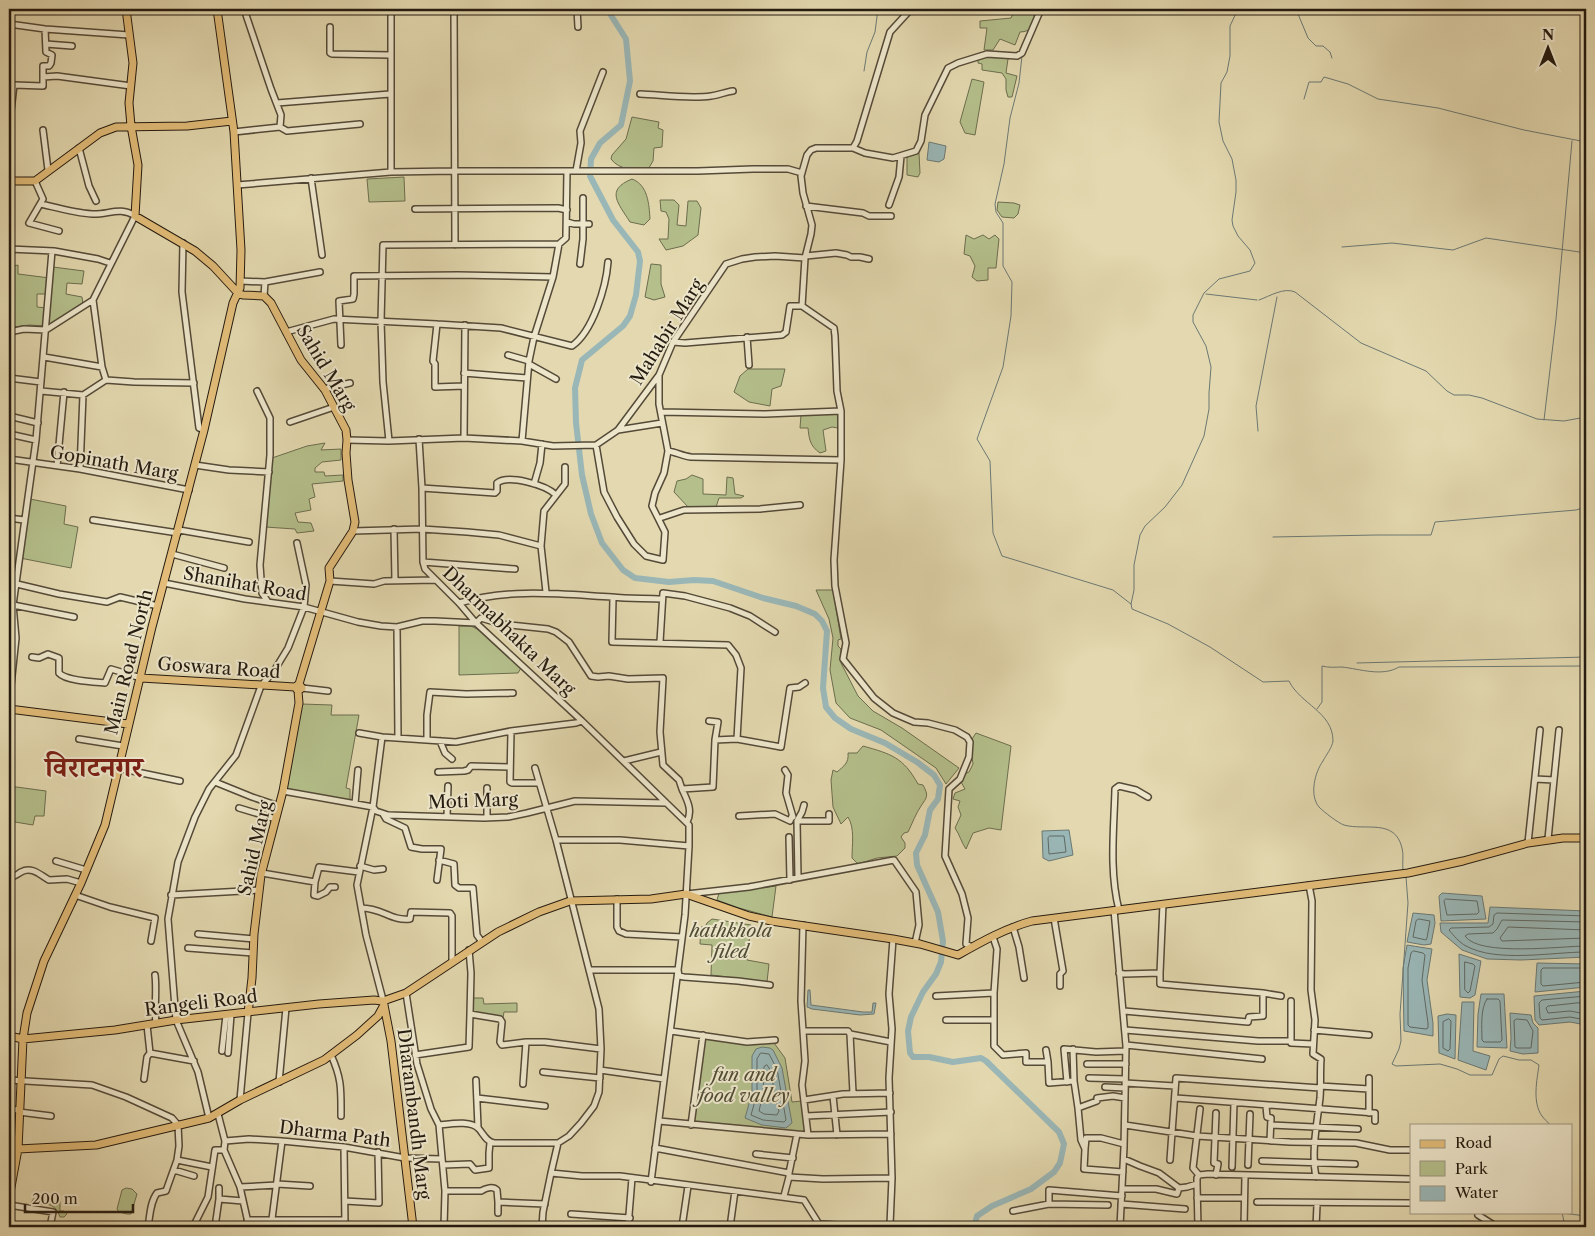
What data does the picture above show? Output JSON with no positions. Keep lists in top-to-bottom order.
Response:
{
  "streets": {
    "main road": [
      "Sahid Marg",
      "Main Road North",
      "Goswara Road",
      "Rangeli Road",
      "Dharambandh Marg"
    ],
    "street": [
      "Mahabir Marg",
      "Gopinath Marg",
      "Shanihat Road",
      "Dharmabhakta Marg",
      "Moti Marg",
      "Dharma Path"
    ]
  },
  "crossings": [
    ["Sahid Marg", "Shanihat Road"],
    ["Sahid Marg", "Goswara Road"],
    ["Sahid Marg", "Rangeli Road"],
    ["Gopinath Marg", "Main Road North"],
    ["Shanihat Road", "Dharmabhakta Marg"],
    ["Shanihat Road", "Main Road North"],
    ["Dharmabhakta Marg", "Moti Marg"],
    ["Main Road North", "Goswara Road"],
    ["Main Road North", "Rangeli Road"],
    ["Rangeli Road", "Dharambandh Marg"],
    ["Dharambandh Marg", "Dharma Path"]
  ],
  "districts": ["विराटनगर"],
  "parks": ["hathkhola filed", "fun and food valley"],
  "legend": ["Road", "Park", "Water"],
  "scale_bar": "200 m",
  "north": "top"
}
